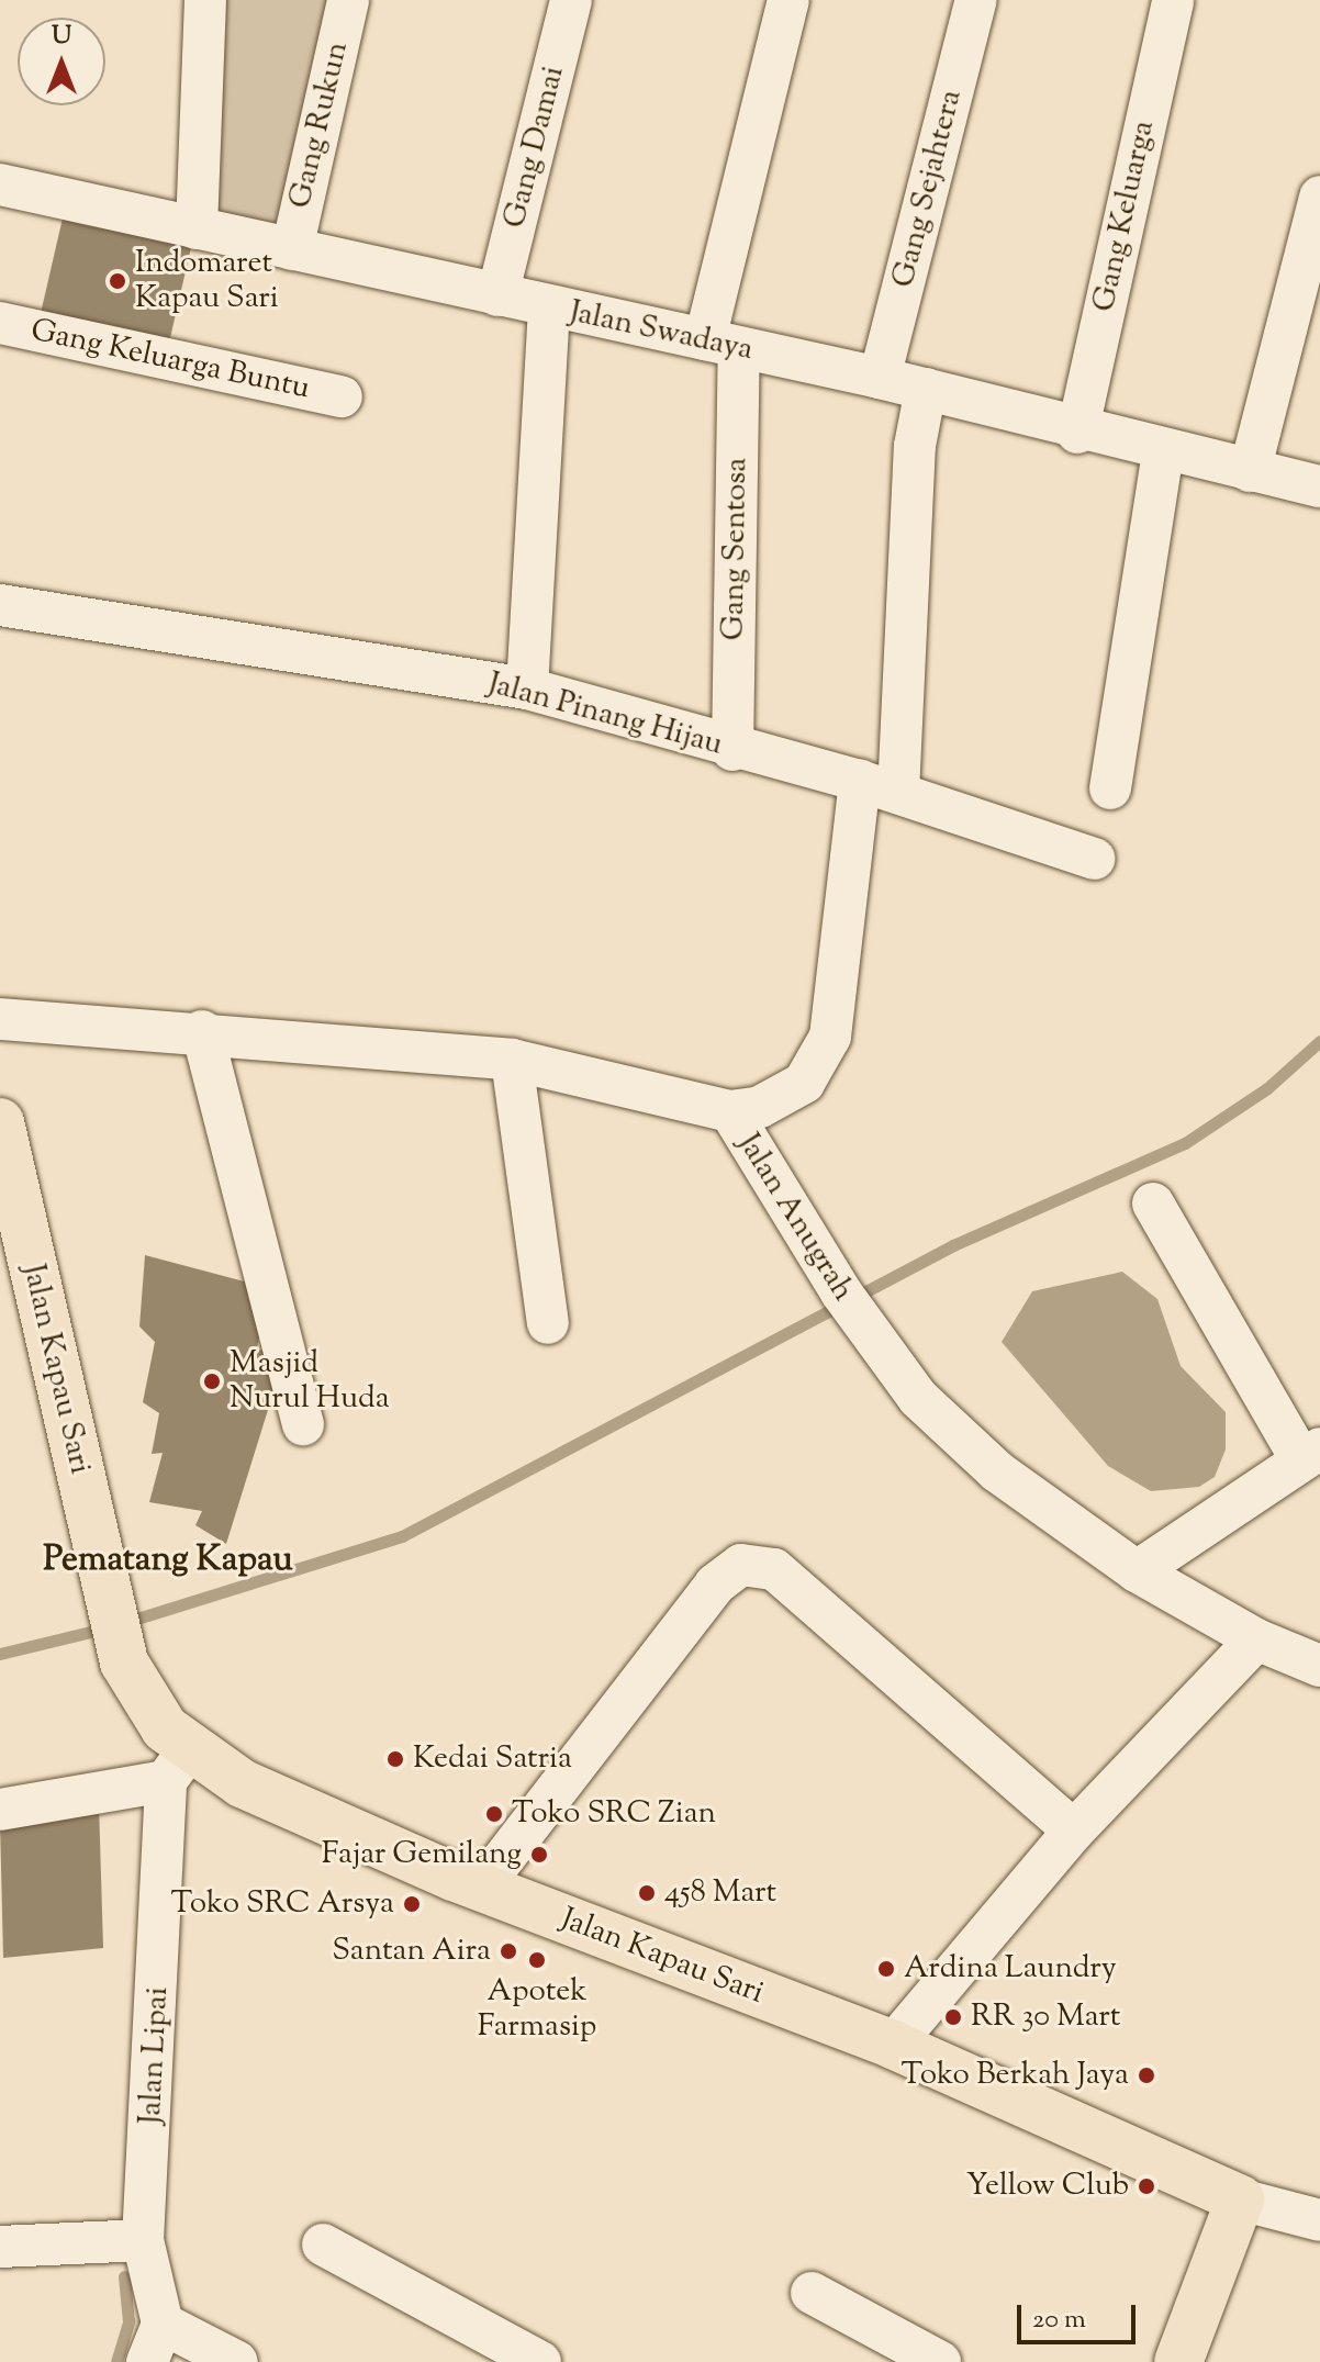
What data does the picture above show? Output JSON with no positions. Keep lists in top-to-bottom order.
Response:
{
  "streets": {
    "main road": ["Jalan Kapau Sari"],
    "street": [
      "Gang Rukun",
      "Gang Damai",
      "Gang Sejahtera",
      "Gang Keluarga",
      "Jalan Swadaya",
      "Gang Keluarga Buntu",
      "Gang Sentosa",
      "Jalan Pinang Hijau",
      "Jalan Anugrah",
      "Jalan Lipai"
    ]
  },
  "crossings": [
    ["Gang Rukun", "Jalan Swadaya"],
    ["Gang Damai", "Jalan Swadaya"],
    ["Gang Sejahtera", "Jalan Swadaya"],
    ["Gang Keluarga", "Jalan Swadaya"],
    ["Jalan Swadaya", "Gang Sentosa"],
    ["Gang Sentosa", "Jalan Pinang Hijau"],
    ["Jalan Kapau Sari", "Jalan Lipai"]
  ],
  "districts": ["Pematang Kapau"],
  "places": [
    "Indomaret Kapau Sari",
    "Masjid Nurul Huda",
    "Kedai Satria",
    "Toko SRC Zian",
    "Fajar Gemilang",
    "458 Mart",
    "Toko SRC Arsya",
    "Santan Aira",
    "Apotek Farmasip",
    "Ardina Laundry",
    "RR 30 Mart",
    "Toko Berkah Jaya",
    "Yellow Club"
  ],
  "scale_bar": "20 m",
  "north": "top"
}
